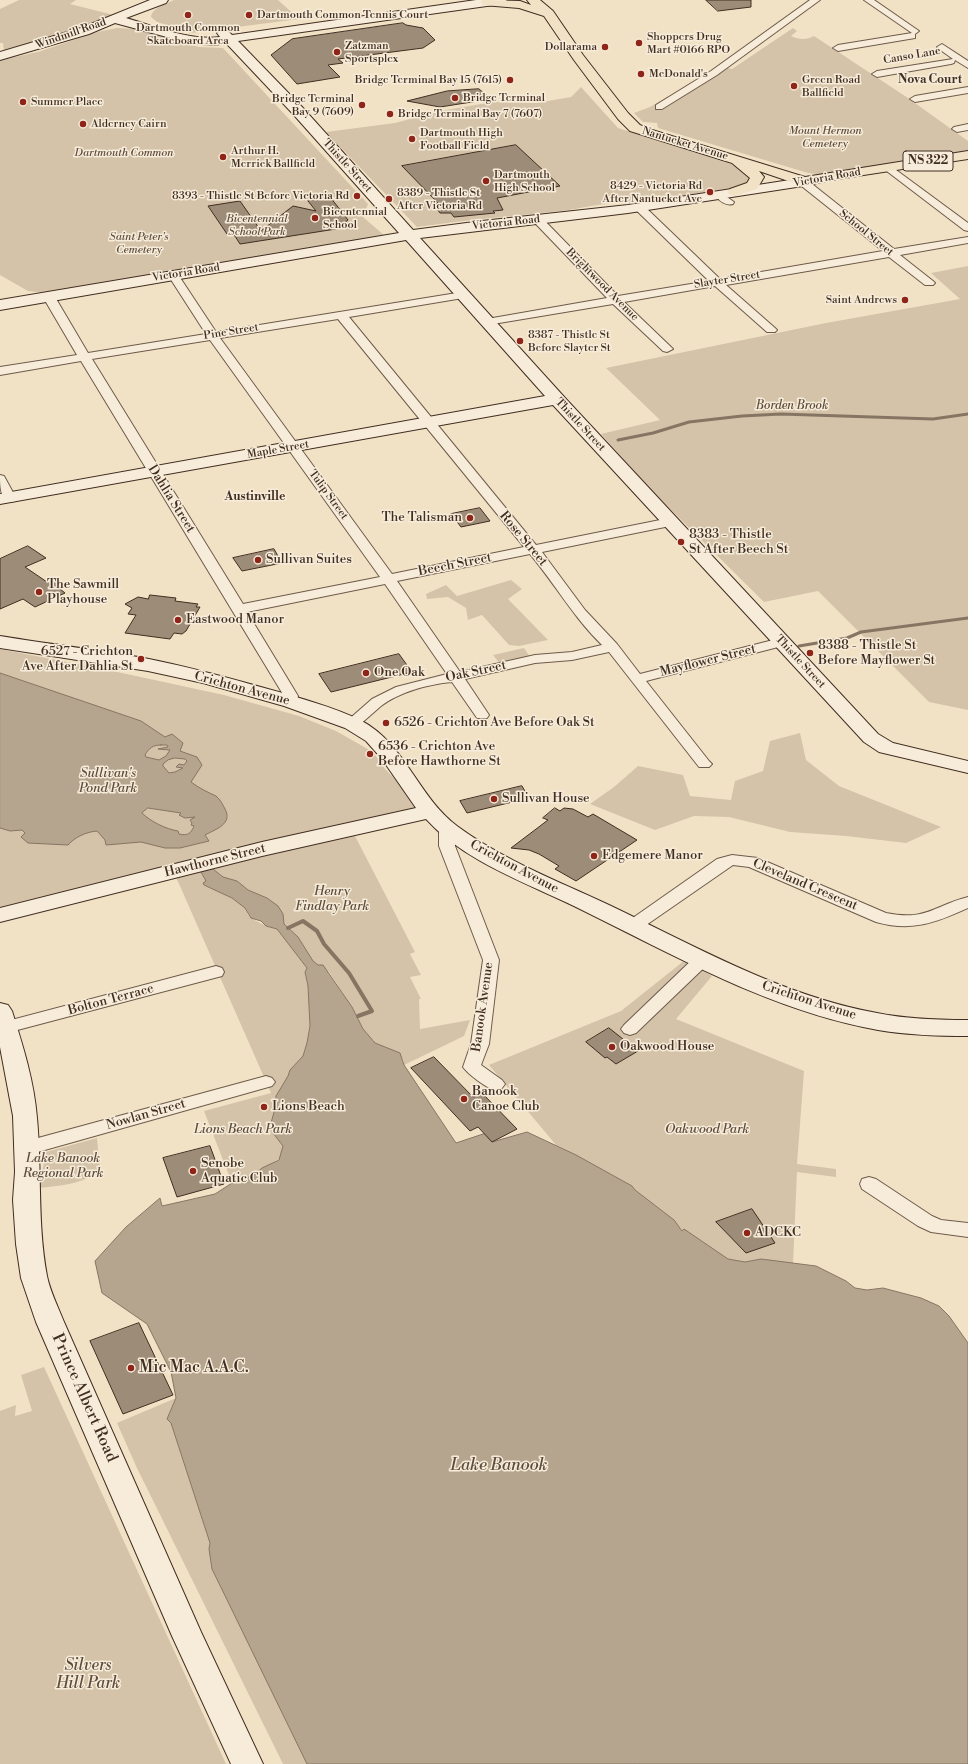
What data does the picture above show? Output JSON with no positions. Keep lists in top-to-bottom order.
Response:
{
  "streets": {
    "main road": [
      "Windmill Road",
      "Nantucket Avenue",
      "NS 322",
      "Thistle Street",
      "Victoria Road",
      "Maple Street",
      "Crichton Avenue",
      "Hawthorne Street",
      "Prince Albert Road"
    ],
    "street": [
      "Canso Lane",
      "School Street",
      "Slayter Street",
      "Brightwood Avenue",
      "Pine Street",
      "Tulip Street",
      "Dahlia Street",
      "Rose Street",
      "Beech Street",
      "Mayflower Street",
      "Oak Street",
      "Cleveland Crescent",
      "Bolton Terrace",
      "Banook Avenue",
      "Nowlan Street"
    ]
  },
  "crossings": [
    ["Nantucket Avenue", "Victoria Road"],
    ["Nantucket Avenue", "School Street"],
    ["Thistle Street", "Victoria Road"],
    ["Thistle Street", "Slayter Street"],
    ["Thistle Street", "Pine Street"],
    ["Thistle Street", "Maple Street"],
    ["Thistle Street", "Beech Street"],
    ["Thistle Street", "Mayflower Street"],
    ["Victoria Road", "School Street"],
    ["Victoria Road", "Brightwood Avenue"],
    ["Victoria Road", "Tulip Street"],
    ["Victoria Road", "Dahlia Street"],
    ["School Street", "Slayter Street"],
    ["Slayter Street", "Brightwood Avenue"],
    ["Pine Street", "Tulip Street"],
    ["Pine Street", "Dahlia Street"],
    ["Pine Street", "Rose Street"],
    ["Maple Street", "Tulip Street"],
    ["Maple Street", "Dahlia Street"],
    ["Maple Street", "Rose Street"],
    ["Tulip Street", "Beech Street"],
    ["Tulip Street", "Oak Street"],
    ["Dahlia Street", "Beech Street"],
    ["Dahlia Street", "Crichton Avenue"],
    ["Rose Street", "Beech Street"],
    ["Rose Street", "Mayflower Street"],
    ["Rose Street", "Oak Street"],
    ["Oak Street", "Crichton Avenue"],
    ["Crichton Avenue", "Hawthorne Street"],
    ["Crichton Avenue", "Cleveland Crescent"],
    ["Crichton Avenue", "Banook Avenue"],
    ["Bolton Terrace", "Prince Albert Road"],
    ["Nowlan Street", "Prince Albert Road"]
  ],
  "districts": ["Nova Court", "Austinville"],
  "water": ["Borden Brook", "Lake Banook"],
  "parks": [
    "Mount Hermon Cemetery",
    "Dartmouth Common",
    "Bicentennial School Park",
    "Saint Peter's Cemetery",
    "Sullivan's Pond Park",
    "Henry Findlay Park",
    "Lions Beach Park",
    "Oakwood Park",
    "Lake Banook Regional Park",
    "Silvers Hill Park"
  ],
  "places": [
    "Dartmouth Common Skateboard Area",
    "Dartmouth Common Tennis Court",
    "Shoppers Drug Mart #0166 RPO",
    "Dollarama",
    "Zatzman Sportsplex",
    "McDonald's",
    "Bridge Terminal Bay 15 (7615)",
    "Green Road Ballfield",
    "Bridge Terminal",
    "Summer Place",
    "Bridge Terminal Bay 9 (7609)",
    "Bridge Terminal Bay 7 (7607)",
    "Alderney Cairn",
    "Dartmouth High Football Field",
    "Arthur H. Merrick Ballfield",
    "Dartmouth High School",
    "8429 - Victoria Rd After Nantucket Ave",
    "8393 - Thistle St Before Victoria Rd",
    "8389 - Thistle St After Victoria Rd",
    "Bicentennial School",
    "Saint Andrews",
    "8387 - Thistle St Before Slayter St",
    "The Talisman",
    "8383 - Thistle St After Beech St",
    "Sullivan Suites",
    "The Sawmill Playhouse",
    "Eastwood Manor",
    "8388 - Thistle St Before Mayflower St",
    "6527 - Crichton Ave After Dahlia St",
    "One Oak",
    "6526 - Crichton Ave Before Oak St",
    "6536 - Crichton Ave Before Hawthorne St",
    "Sullivan House",
    "Edgemere Manor",
    "Oakwood House",
    "Banook Canoe Club",
    "Lions Beach",
    "Senobe Aquatic Club",
    "ADCKC",
    "Mic Mac A.A.C."
  ]
}
